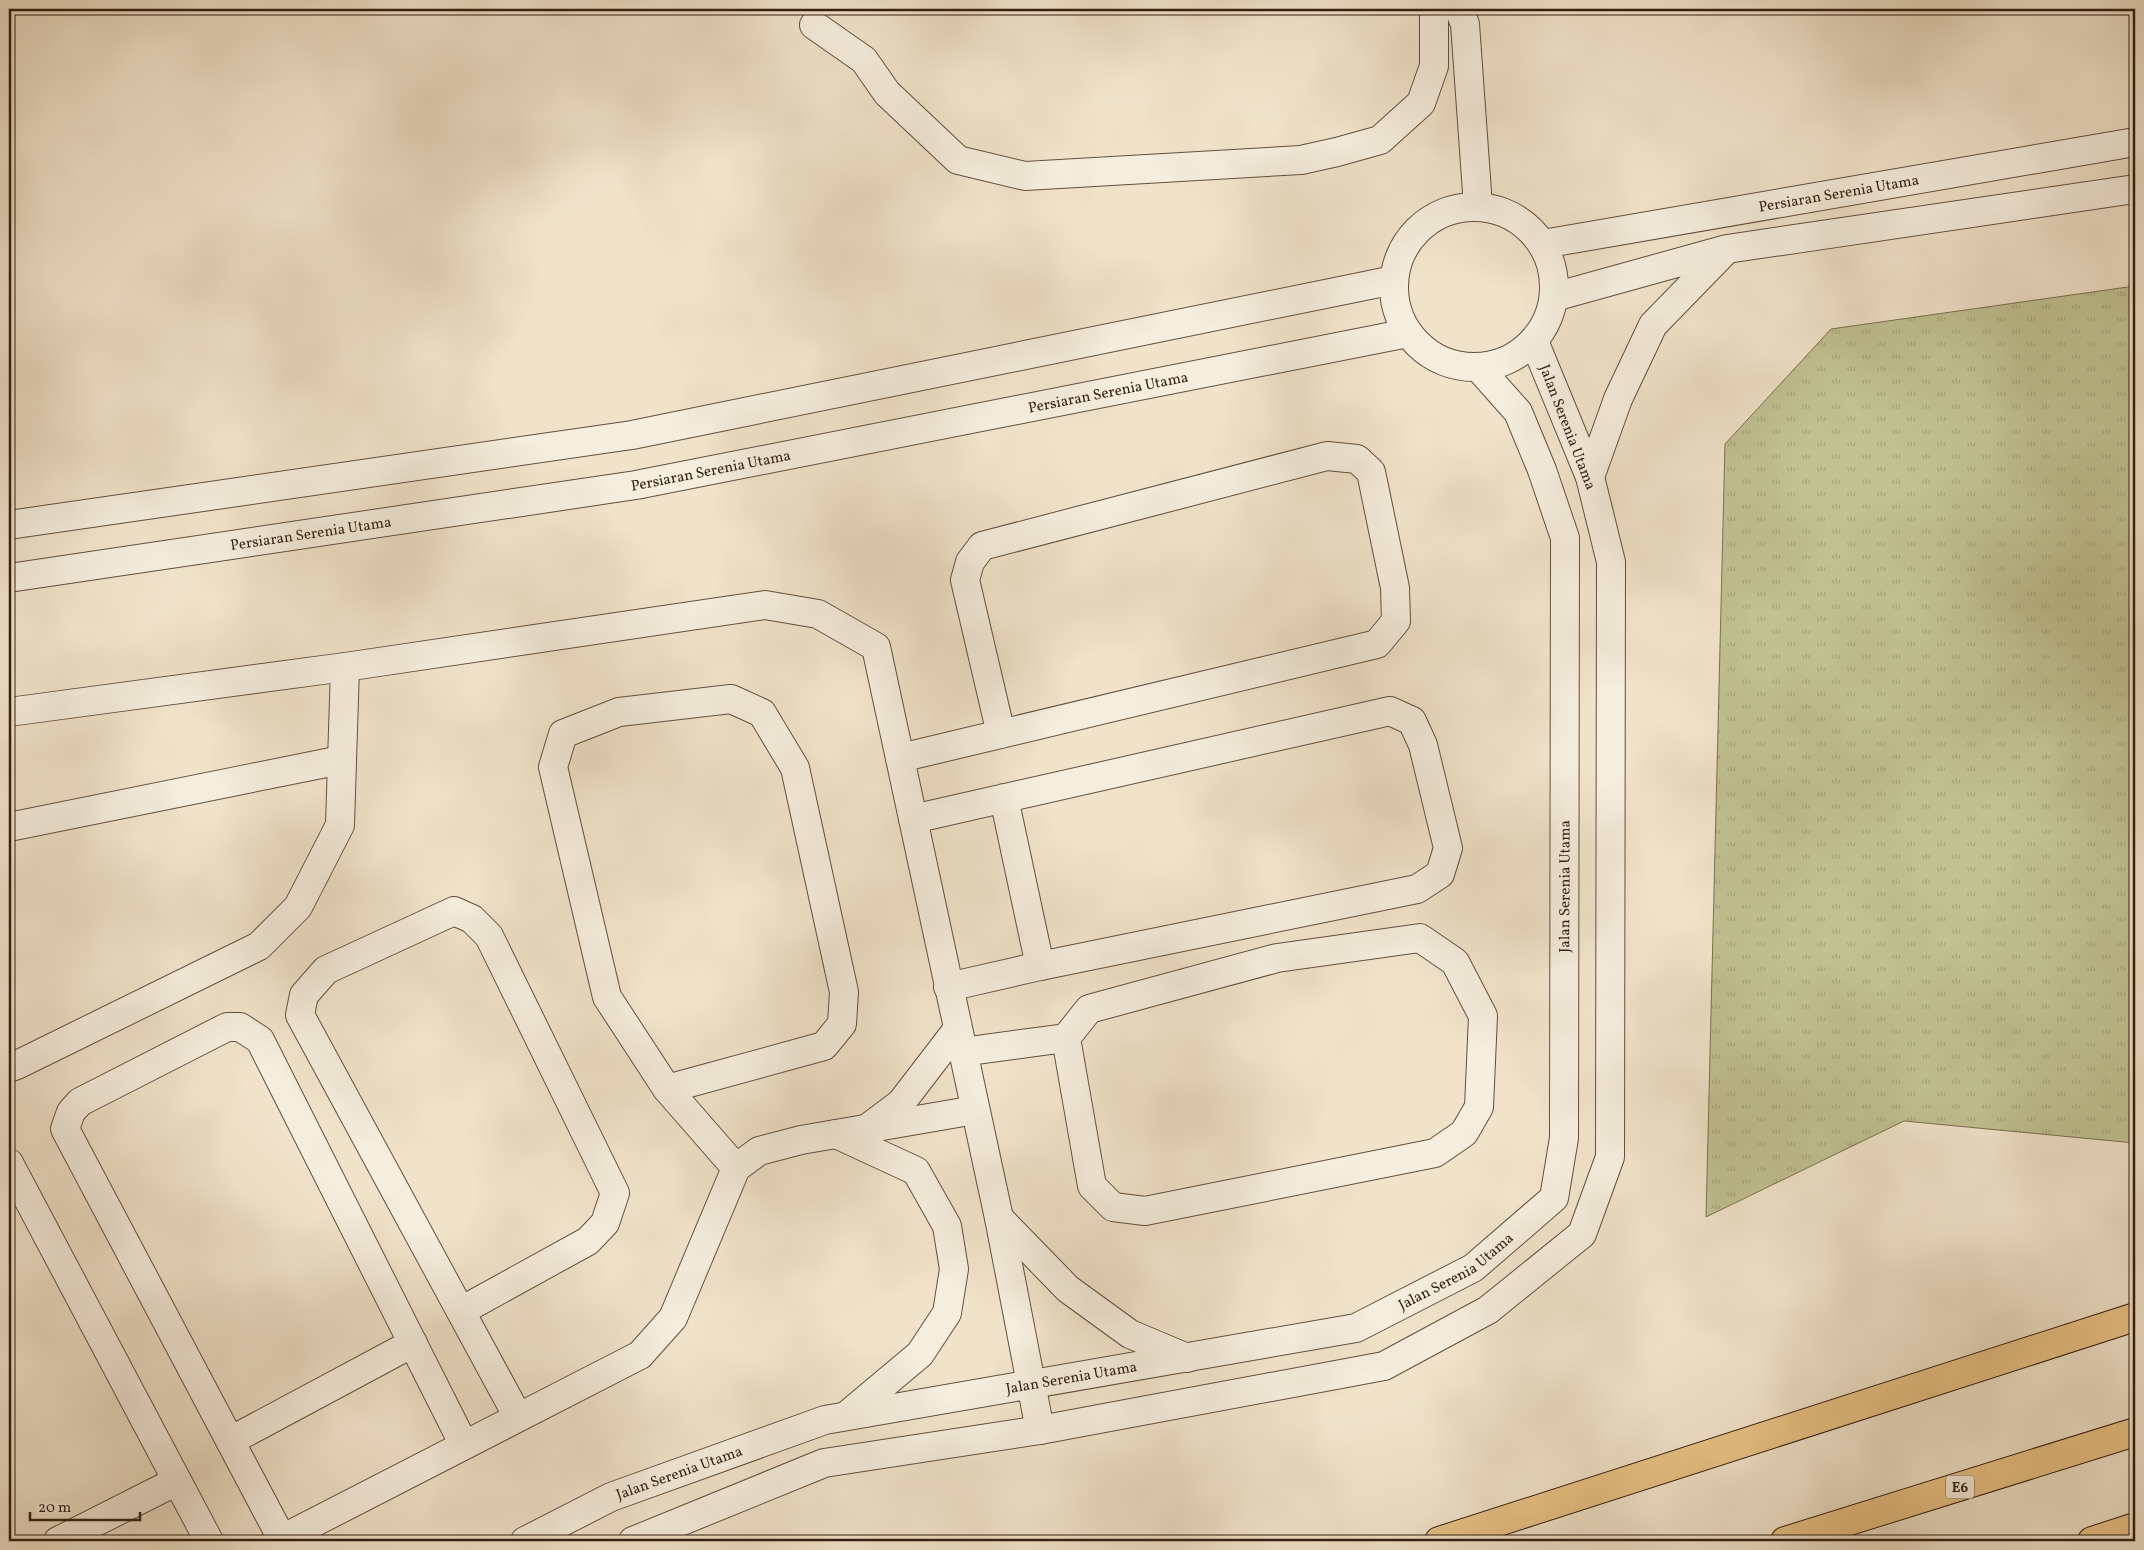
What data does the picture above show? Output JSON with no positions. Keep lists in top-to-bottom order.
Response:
{
  "streets": {
    "highway": ["E6"],
    "street": ["Persiaran Serenia Utama", "Jalan Serenia Utama"]
  },
  "crossings": [
    ["Persiaran Serenia Utama", "Jalan Serenia Utama"]
  ],
  "scale_bar": "20 m"
}
